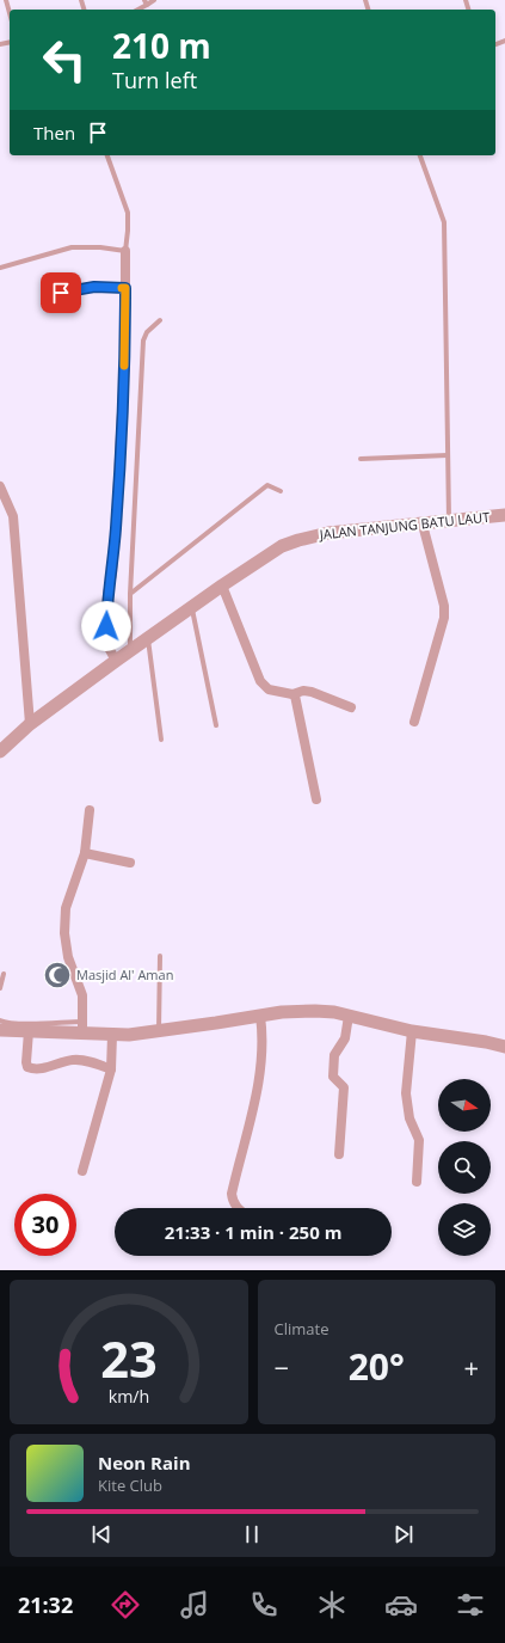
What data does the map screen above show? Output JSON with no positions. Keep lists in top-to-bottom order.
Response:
{
  "streets": {
    "street": ["JALAN TANJUNG BATU LAUT"]
  },
  "places": {
    "mosque": ["Masjid Al' Aman"]
  },
  "north": "right",
  "page": {
    "turn": ["210 m", "Turn left"],
    "then": "Then",
    "limit": "30",
    "trip": "21:33 · 1 min · 250 m",
    "tile": "Climate",
    "heat": ["−", "20°", "+"],
    "song": ["Neon Rain", "Kite Club"],
    "tabs": "21:32",
    "gauge": ["23", "km/h"]
  }
}
